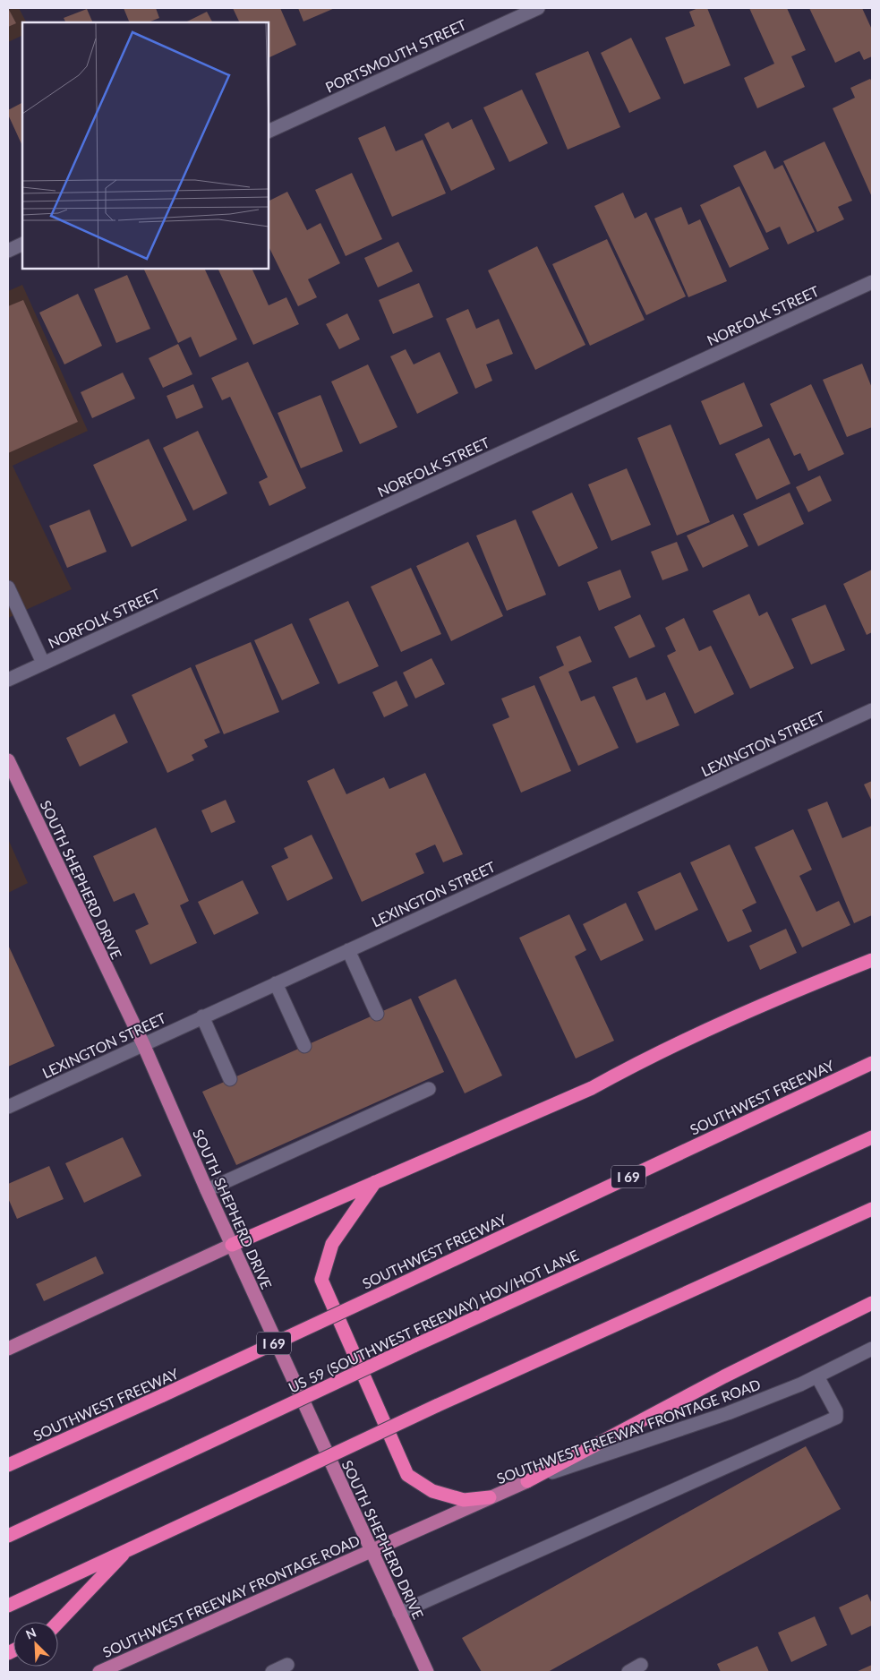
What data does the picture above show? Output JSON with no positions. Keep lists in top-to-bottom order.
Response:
{
  "streets": {
    "highway": ["SOUTHWEST FREEWAY", "I 69", "US 59 (SOUTHWEST FREEWAY) HOV/HOT LANE"],
    "main road": ["SOUTH SHEPHERD DRIVE", "SOUTHWEST FREEWAY FRONTAGE ROAD"],
    "street": ["PORTSMOUTH STREET", "NORFOLK STREET", "LEXINGTON STREET"]
  },
  "crossings": [
    ["LEXINGTON STREET", "SOUTH SHEPHERD DRIVE"],
    ["SOUTH SHEPHERD DRIVE", "SOUTHWEST FREEWAY FRONTAGE ROAD"]
  ],
  "north": "top left"
}
